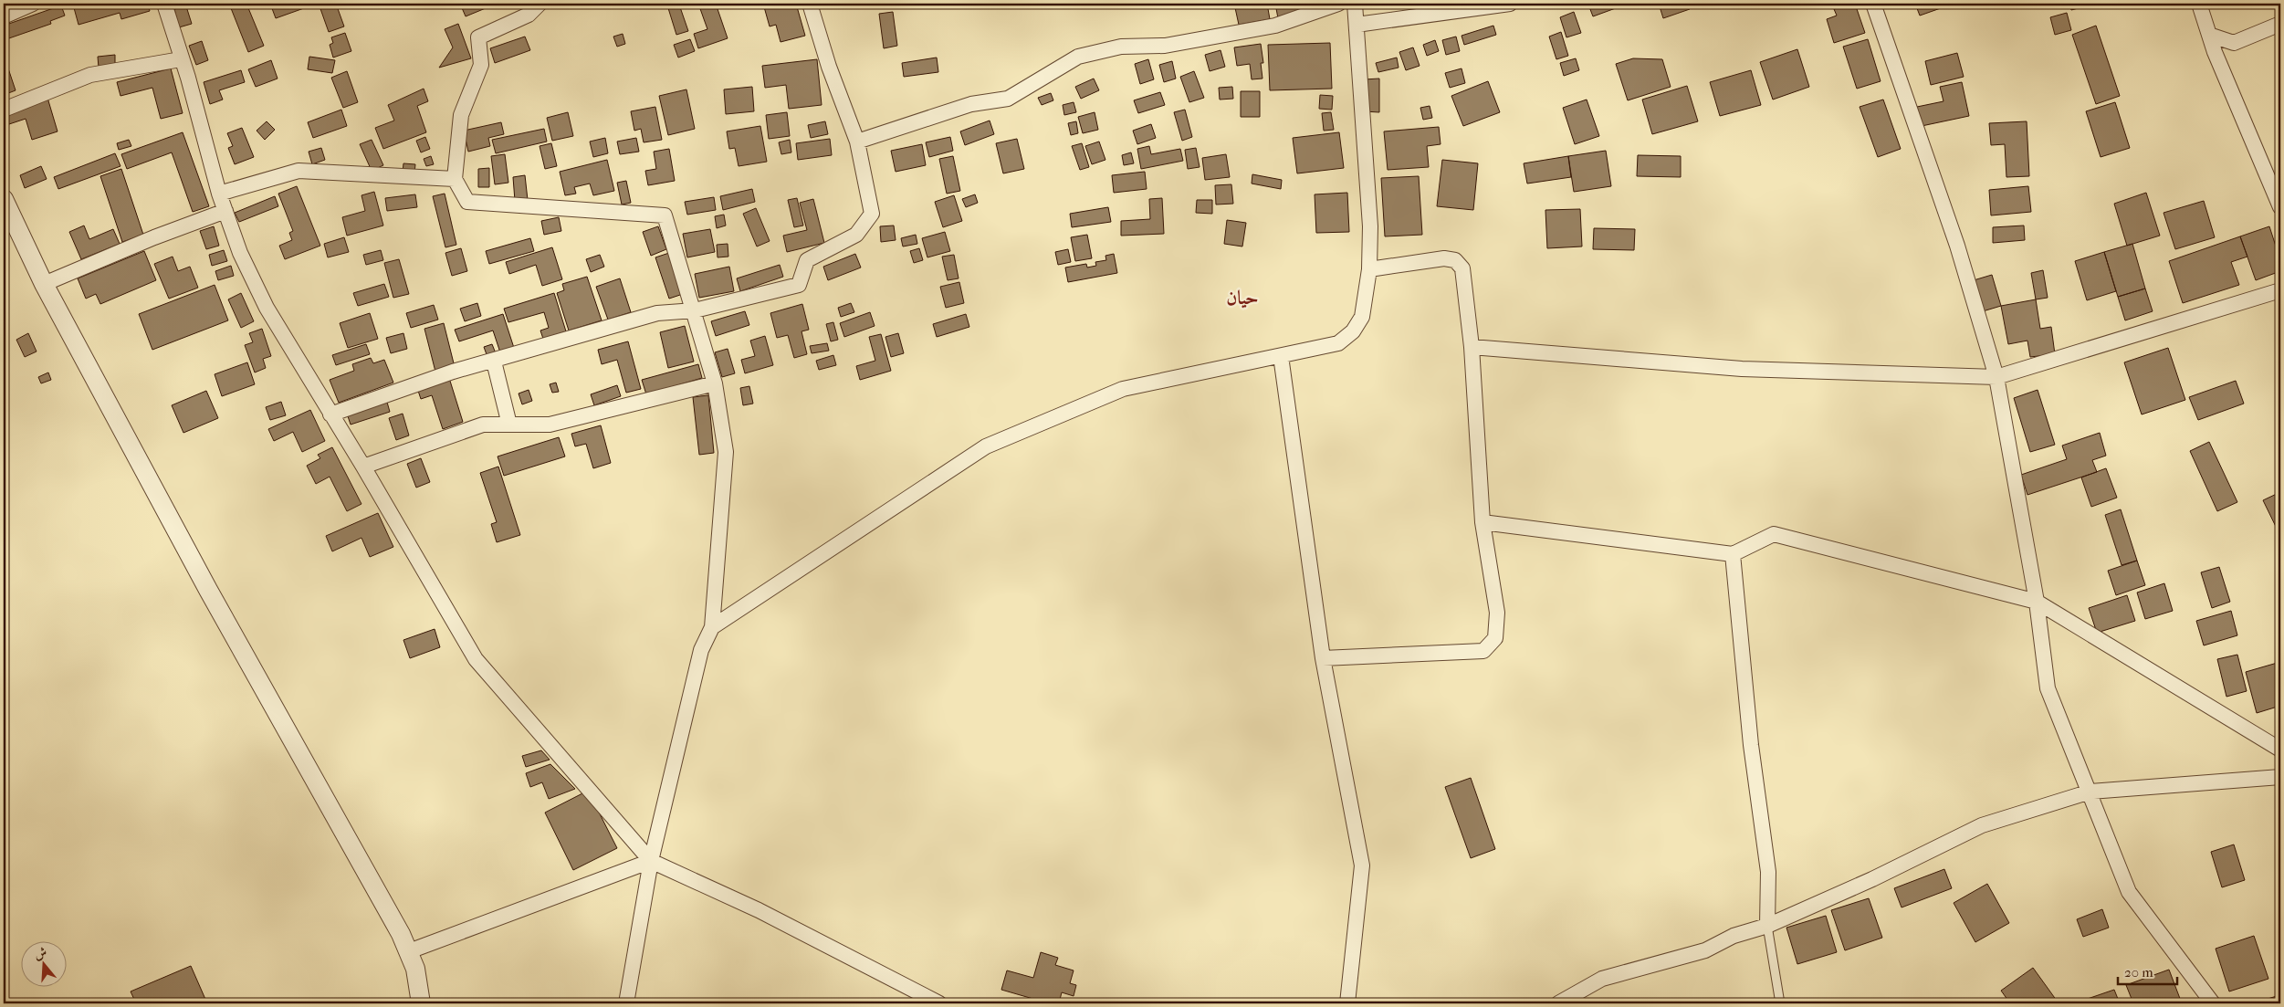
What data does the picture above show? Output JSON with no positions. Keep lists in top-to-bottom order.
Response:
{
  "districts": ["حيان"],
  "scale_bar": "20 m",
  "north": "top"
}
